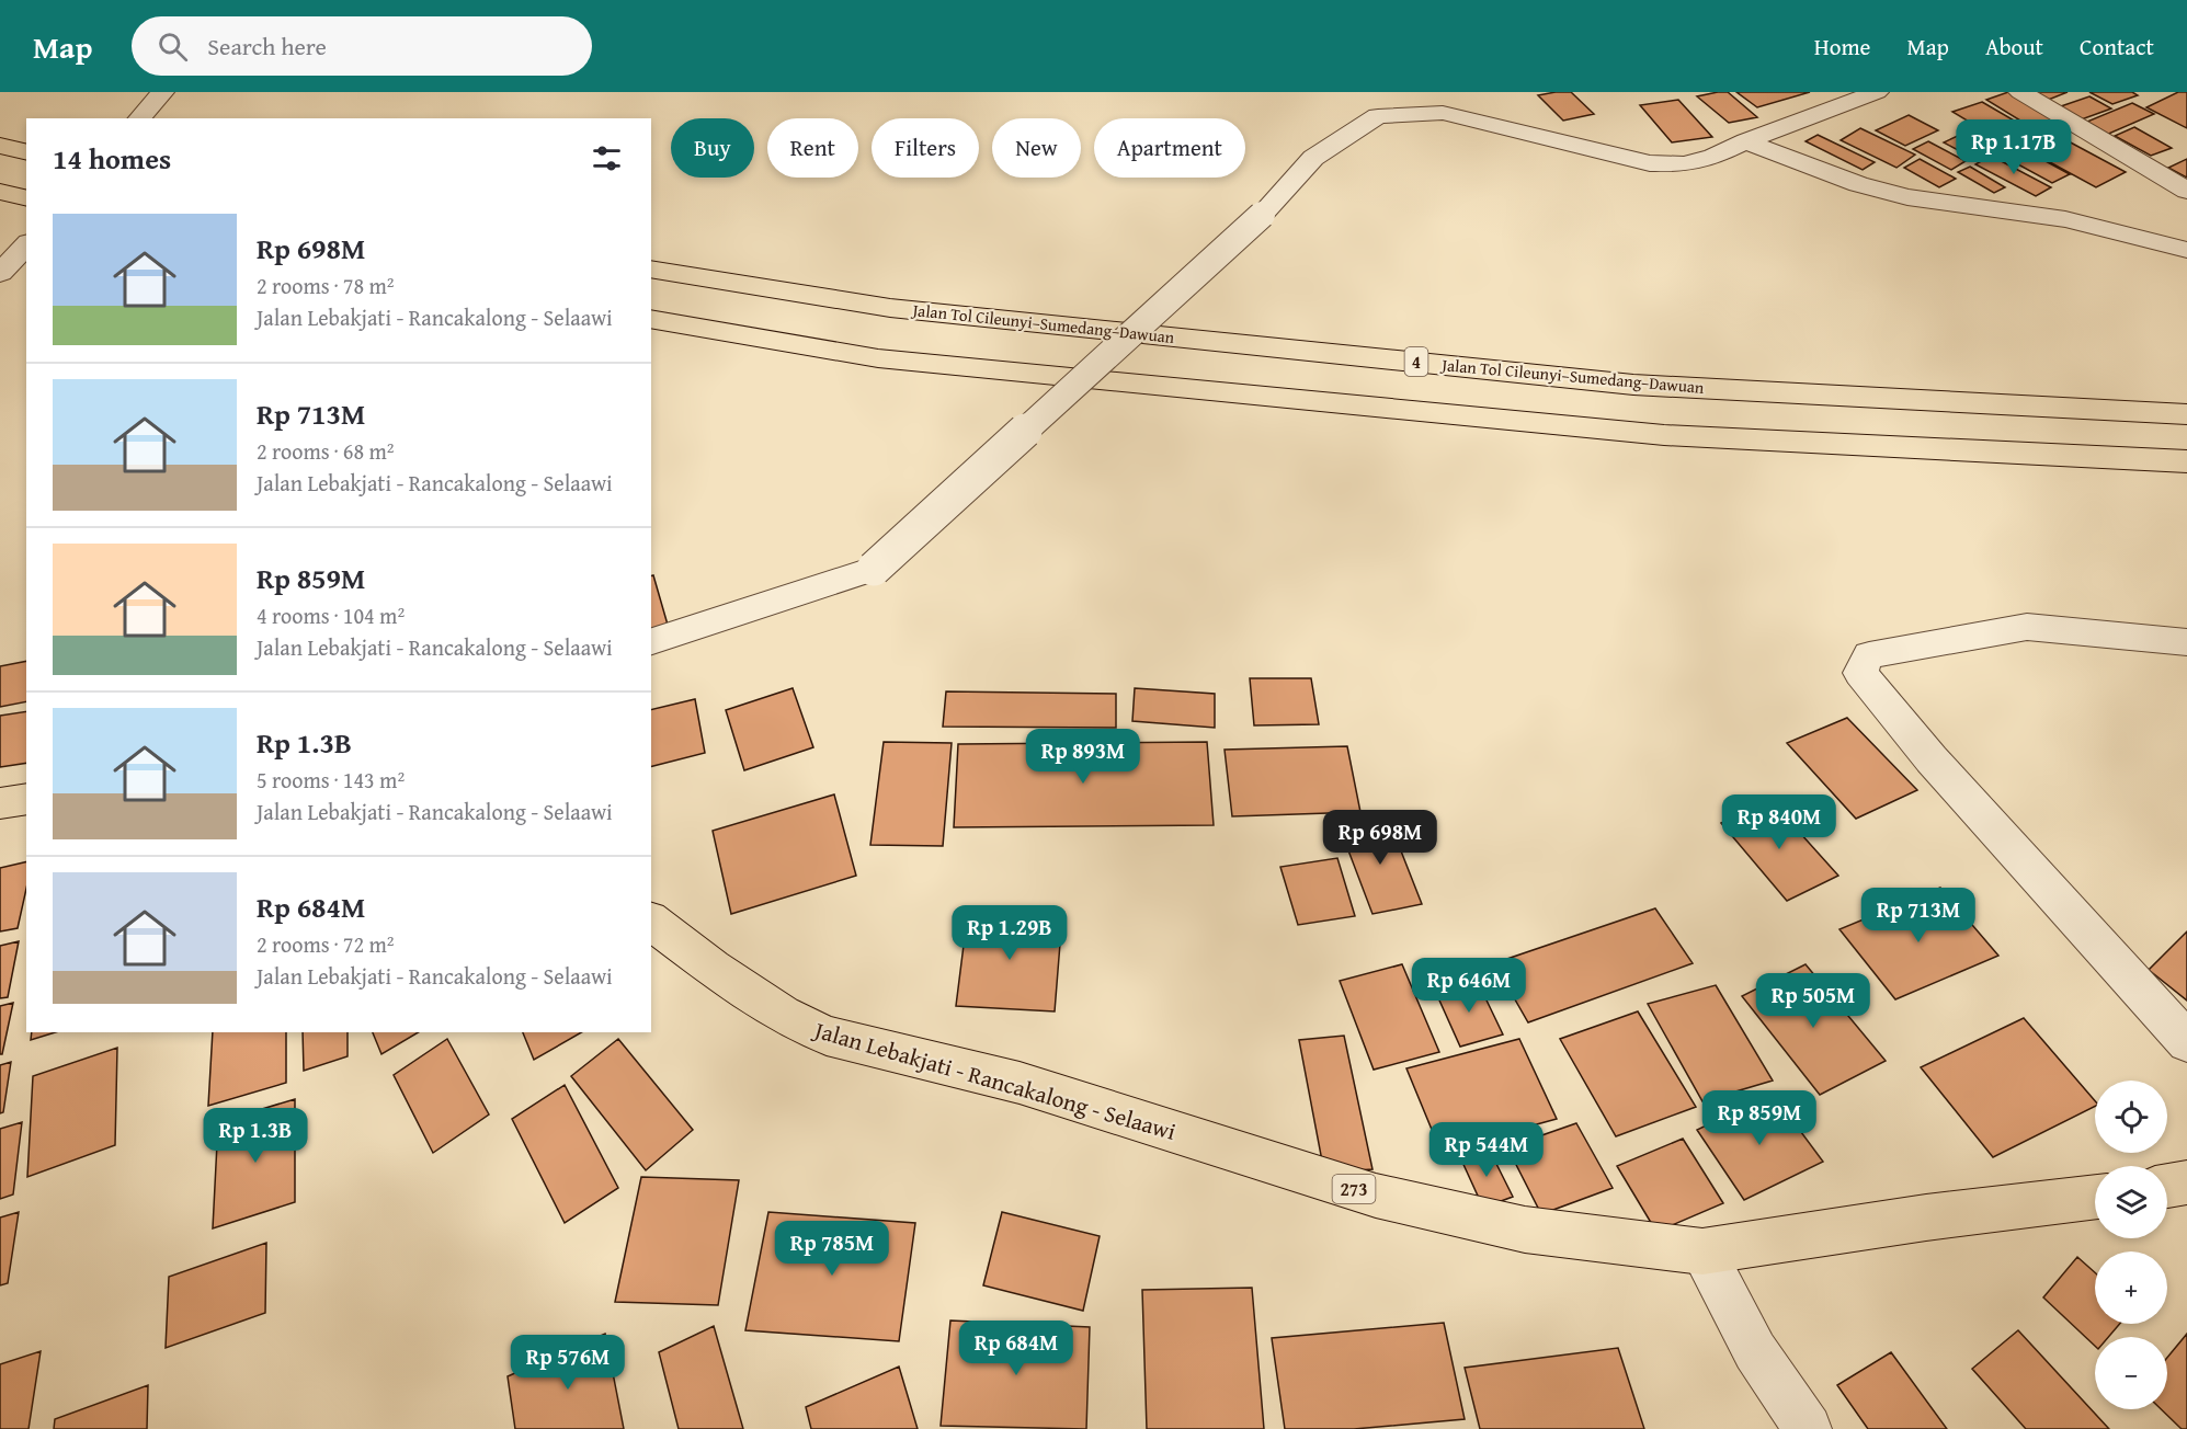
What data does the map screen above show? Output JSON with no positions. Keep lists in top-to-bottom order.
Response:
{
  "streets": {
    "main road": [
      "Jalan Tol Cileunyi–Sumedang–Dawuan",
      "4",
      "Jalan Lebakjati - Rancakalong - Selaawi",
      "273"
    ]
  },
  "page": {
    "header": "Map",
    "search": "Search here",
    "nav": [
      "Home",
      "Map",
      "About",
      "Contact"
    ],
    "chip": [
      "Buy",
      "Rent",
      "Filters",
      "New",
      "Apartment"
    ],
    "heading": "14 homes",
    "price": [
      "Rp 1.17B",
      "Rp 893M",
      "Rp 840M",
      "Rp 698M",
      "Rp 713M",
      "Rp 1.29B",
      "Rp 646M",
      "Rp 505M",
      "Rp 859M",
      "Rp 1.3B",
      "Rp 544M",
      "Rp 785M",
      "Rp 684M",
      "Rp 576M"
    ],
    "list": [
      {
        "name": "Rp 698M",
        "note": "2 rooms · 78 m² · Jalan Lebakjati - Rancakalong - Selaawi"
      },
      {
        "name": "Rp 713M",
        "note": "2 rooms · 68 m² · Jalan Lebakjati - Rancakalong - Selaawi"
      },
      {
        "name": "Rp 859M",
        "note": "4 rooms · 104 m² · Jalan Lebakjati - Rancakalong - Selaawi"
      },
      {
        "name": "Rp 1.3B",
        "note": "5 rooms · 143 m² · Jalan Lebakjati - Rancakalong - Selaawi"
      },
      {
        "name": "Rp 684M",
        "note": "2 rooms · 72 m² · Jalan Lebakjati - Rancakalong - Selaawi"
      }
    ],
    "map_buttons": ["+", "−"]
  }
}
